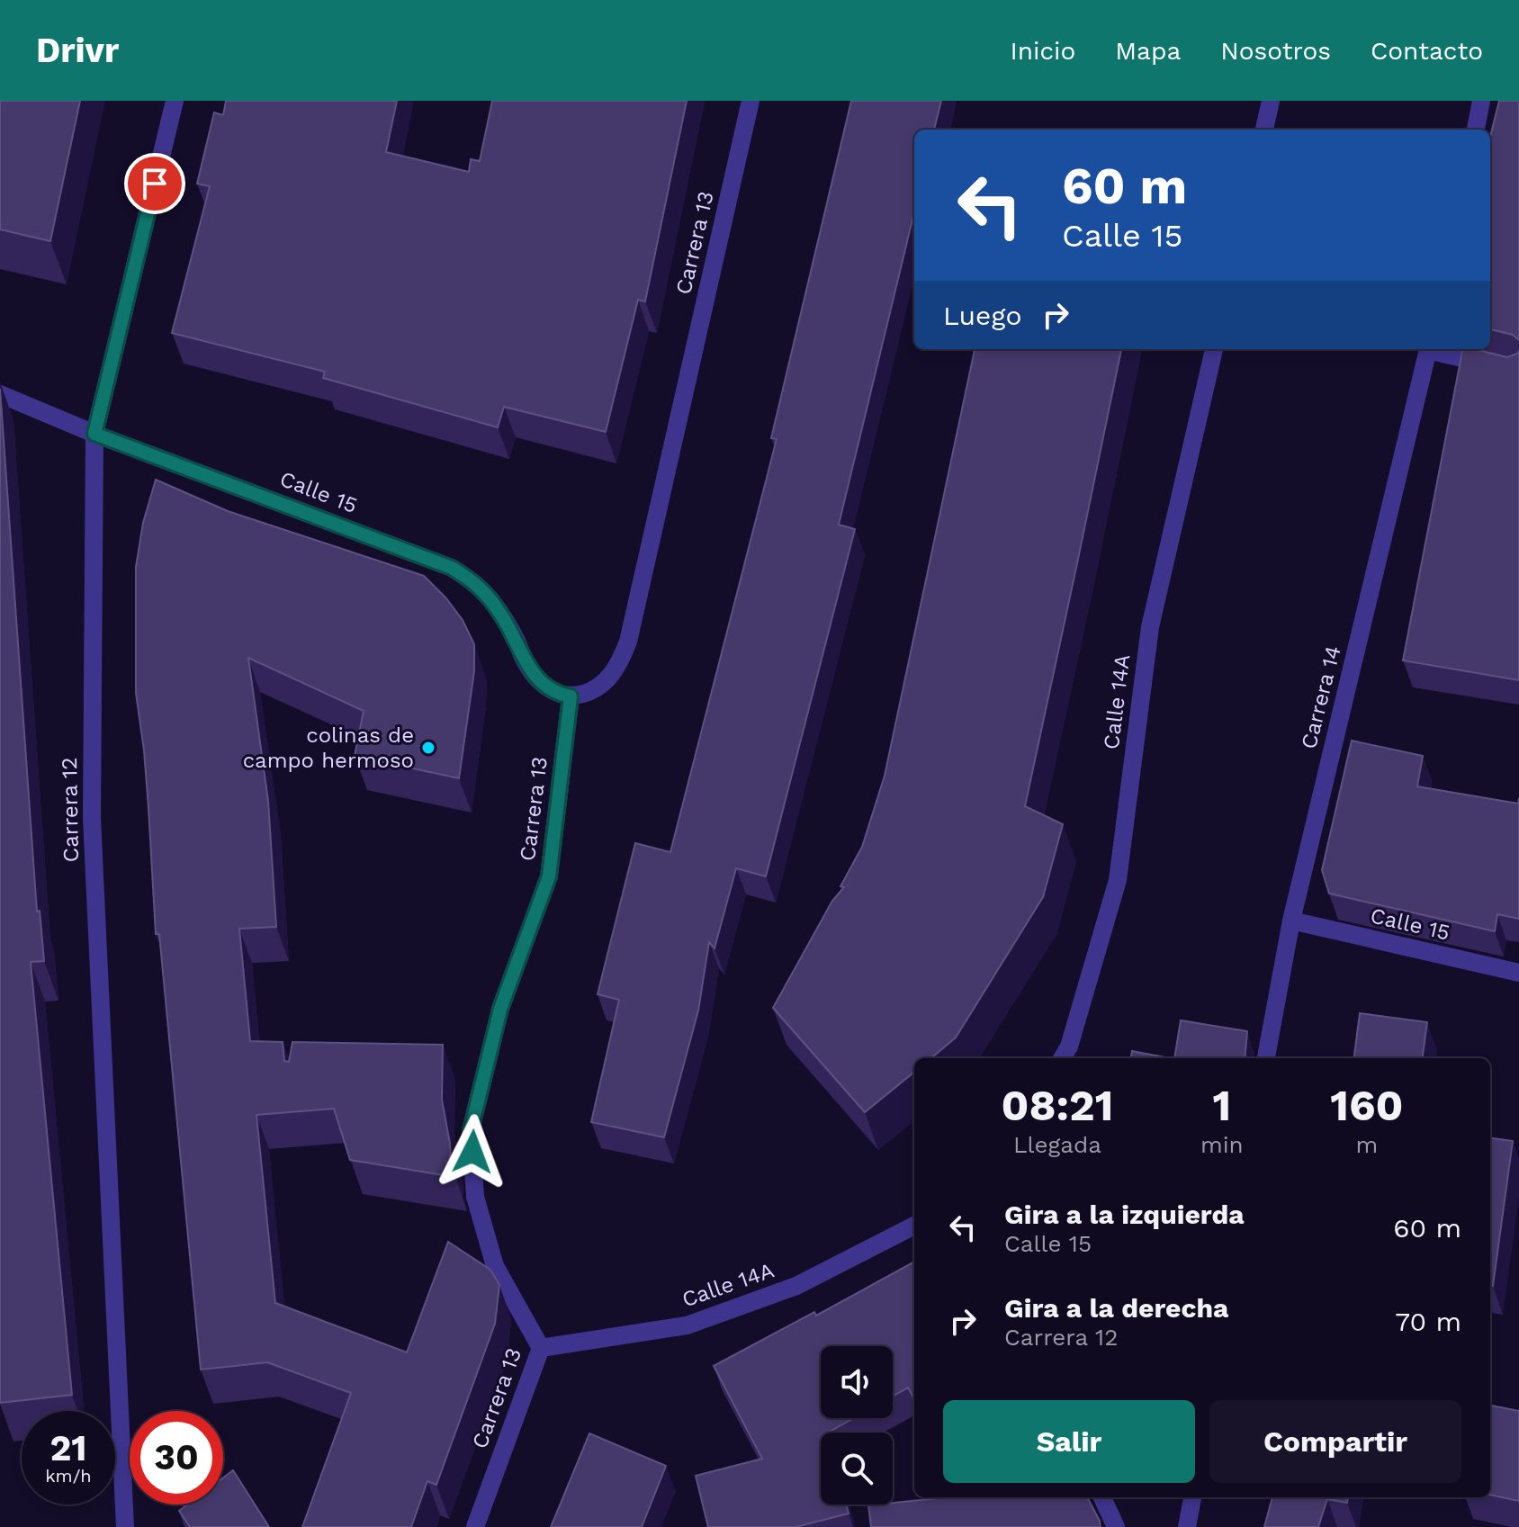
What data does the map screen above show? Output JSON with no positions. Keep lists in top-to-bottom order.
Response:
{
  "streets": {
    "street": [
      "Carrera 13",
      "Calle 15",
      "Carrera 14",
      "Calle 14A",
      "Carrera 12"
    ]
  },
  "crossings": [
    ["Carrera 13", "Calle 15"],
    ["Carrera 13", "Calle 14A"],
    ["Calle 15", "Carrera 14"],
    ["Calle 15", "Carrera 12"]
  ],
  "places": ["colinas de campo hermoso"],
  "page": {
    "header": "Drivr",
    "nav": [
      "Inicio",
      "Mapa",
      "Nosotros",
      "Contacto"
    ],
    "turn": ["60 m", "Calle 15"],
    "then": "Luego",
    "eta": [
      "08:21",
      "Llegada",
      "1",
      "min",
      "160",
      "m"
    ],
    "list": [
      {
        "name": "Gira a la izquierda",
        "note": "Calle 15",
        "value": "60 m"
      },
      {
        "name": "Gira a la derecha",
        "note": "Carrera 12",
        "value": "70 m"
      }
    ],
    "buttons": ["Salir", "Compartir"],
    "speed": "21 km/h",
    "limit": "30"
  }
}
